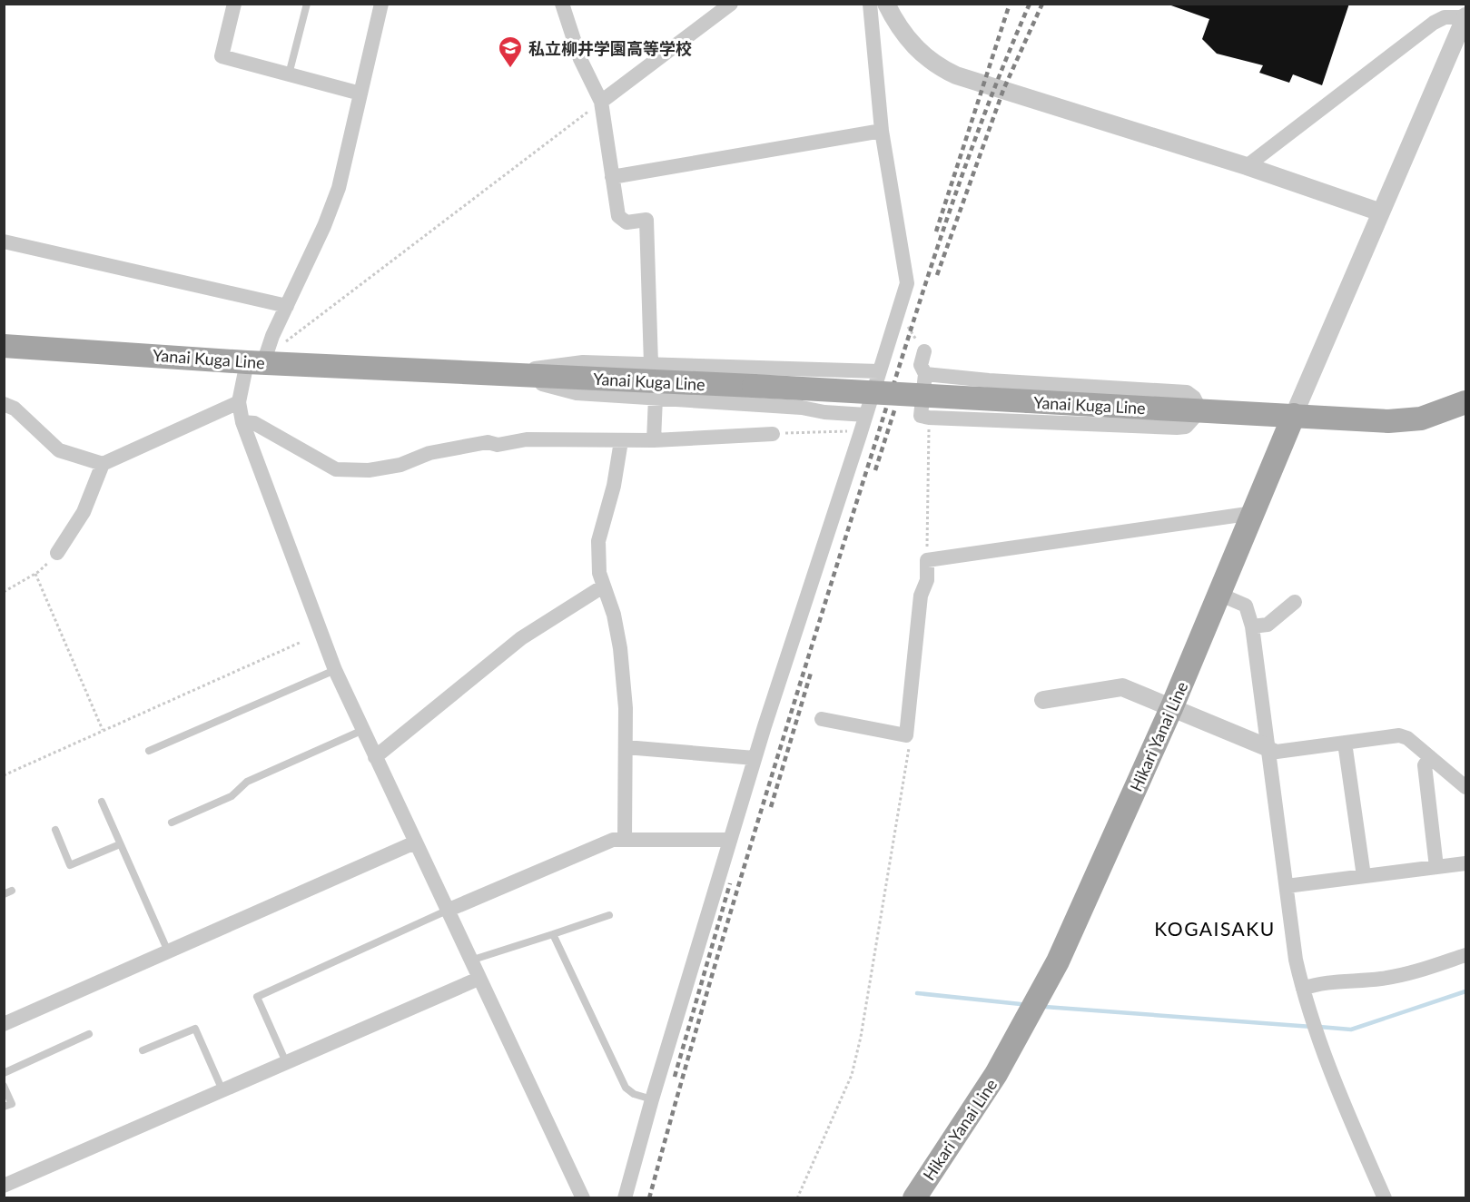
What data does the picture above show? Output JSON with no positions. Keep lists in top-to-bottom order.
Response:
{
  "streets": {
    "main road": ["Yanai Kuga Line", "Hikari Yanai Line"]
  },
  "crossings": [
    ["Yanai Kuga Line", "Hikari Yanai Line"]
  ],
  "districts": ["KOGAISAKU"],
  "places": {
    "school or university": ["私立柳井学園高等学校"]
  }
}
